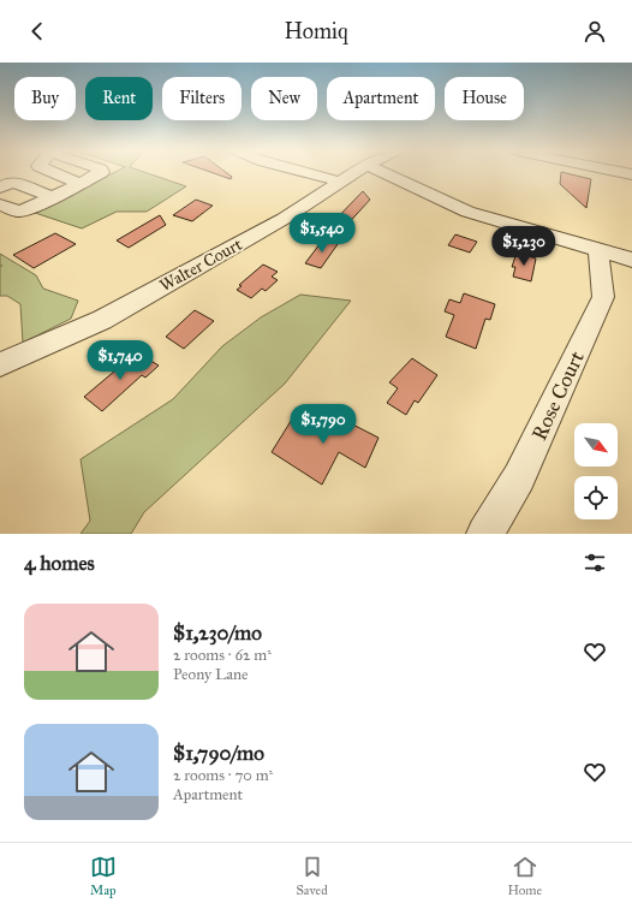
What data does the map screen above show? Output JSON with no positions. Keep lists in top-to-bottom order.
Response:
{
  "streets": {
    "street": ["Walter Court", "Rose Court"]
  },
  "north": "bottom right",
  "page": {
    "header": "Homiq",
    "chip": [
      "Buy",
      "Rent",
      "Filters",
      "New",
      "Apartment",
      "House"
    ],
    "price": [
      "$1,540",
      "$1,230",
      "$1,740",
      "$1,790"
    ],
    "heading": "4 homes",
    "list": [
      {
        "name": "$1,230/mo",
        "note": "2 rooms · 62 m² · Peony Lane"
      },
      {
        "name": "$1,790/mo",
        "note": "2 rooms · 70 m² · Apartment"
      }
    ],
    "tabs": ["Map", "Saved", "Home"]
  }
}
